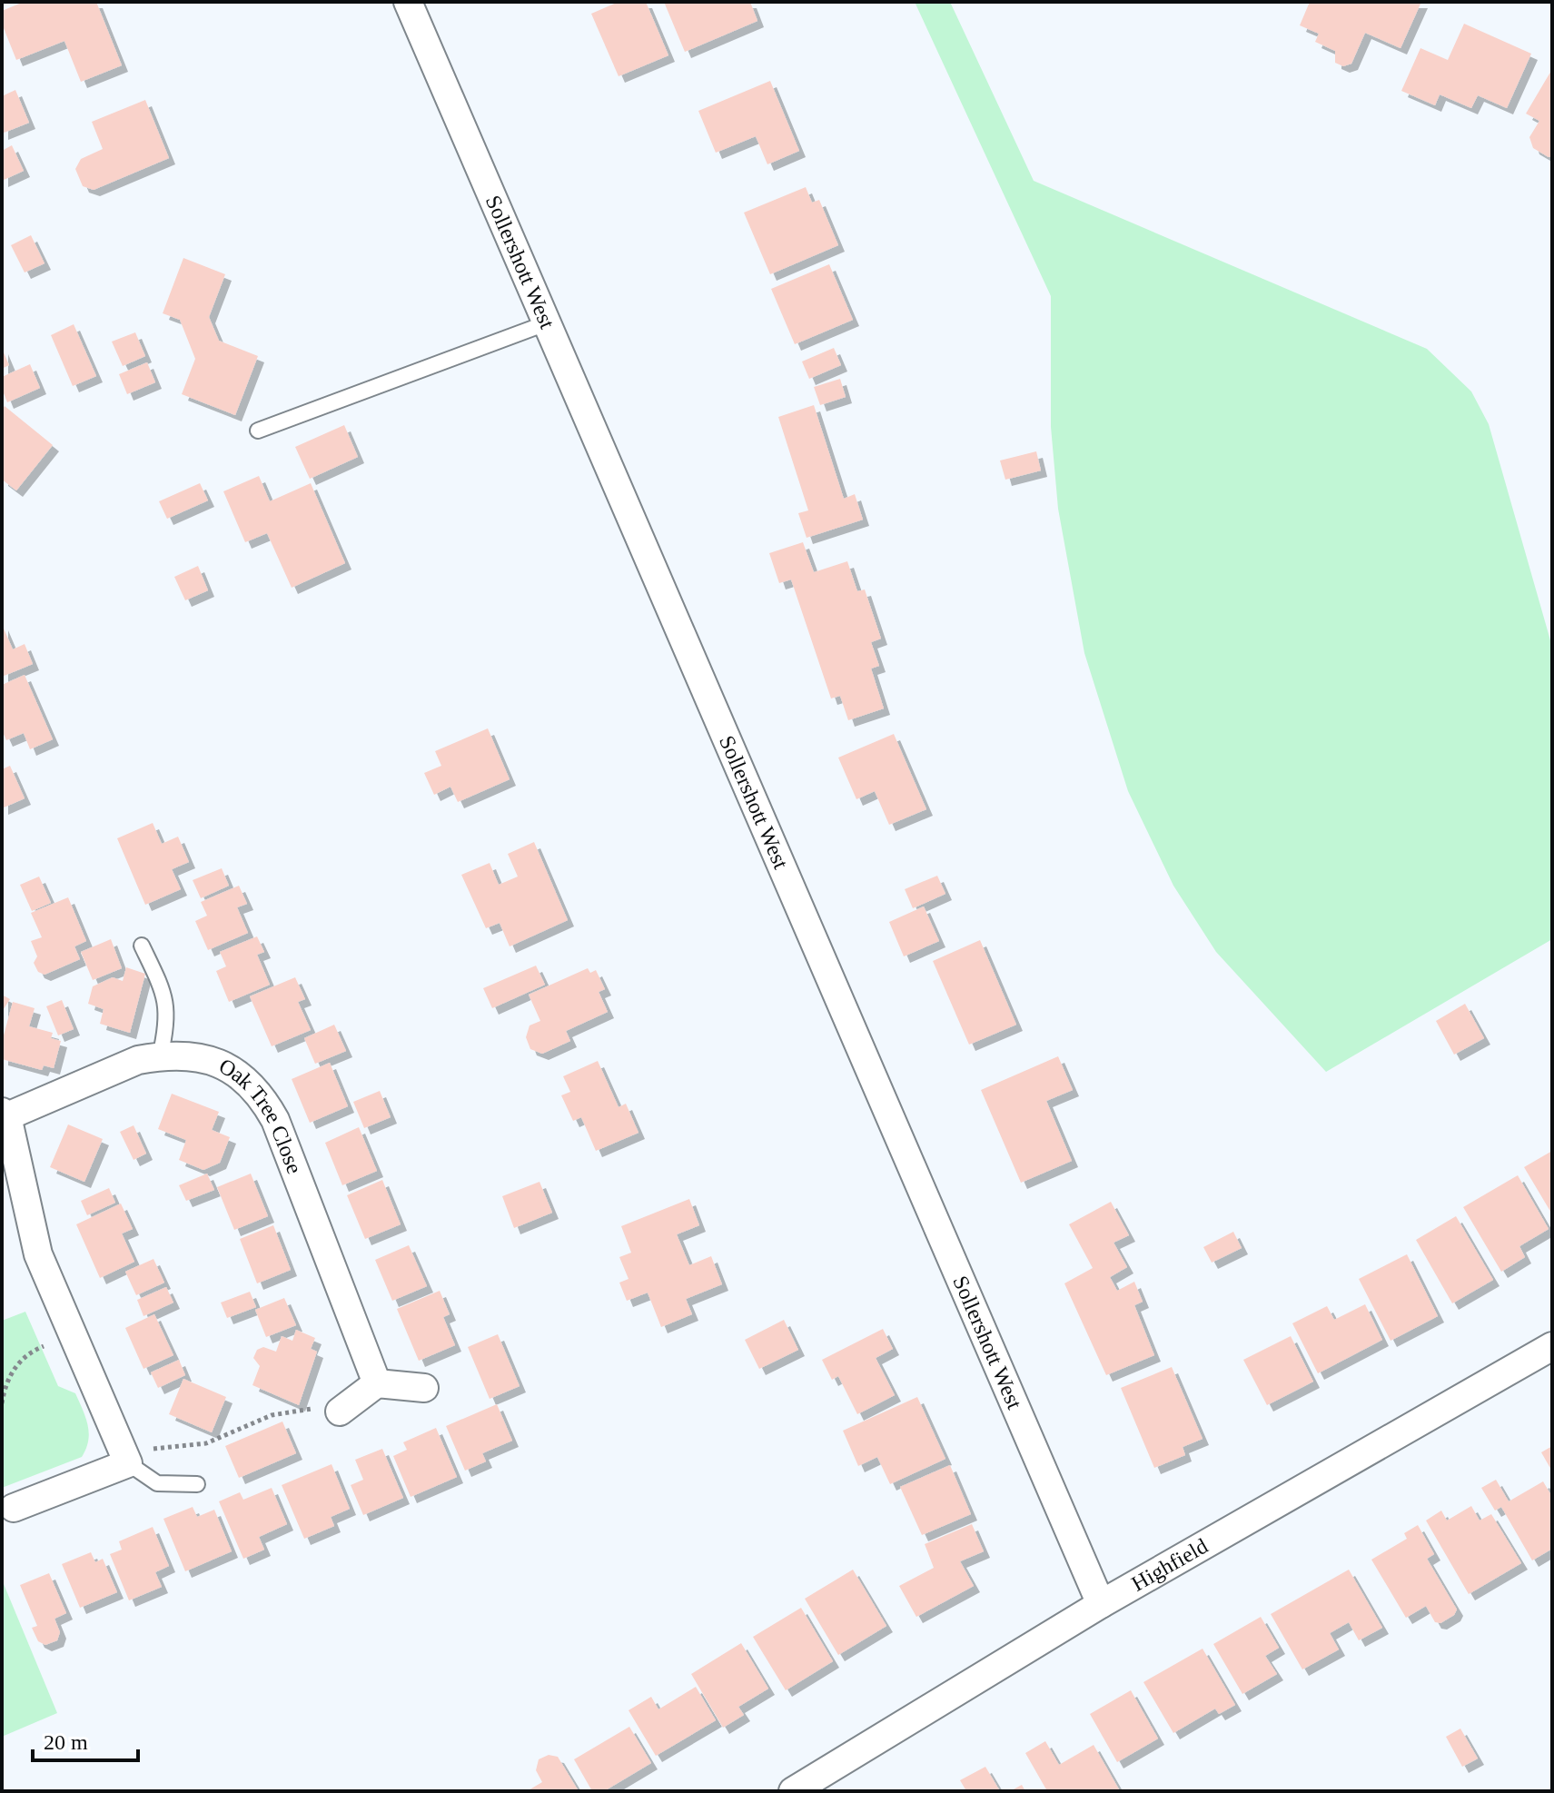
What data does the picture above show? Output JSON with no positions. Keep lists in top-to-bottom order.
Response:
{
  "streets": {
    "street": ["Sollershott West", "Oak Tree Close", "Highfield"]
  },
  "crossings": [
    ["Sollershott West", "Highfield"]
  ],
  "scale_bar": "20 m"
}
